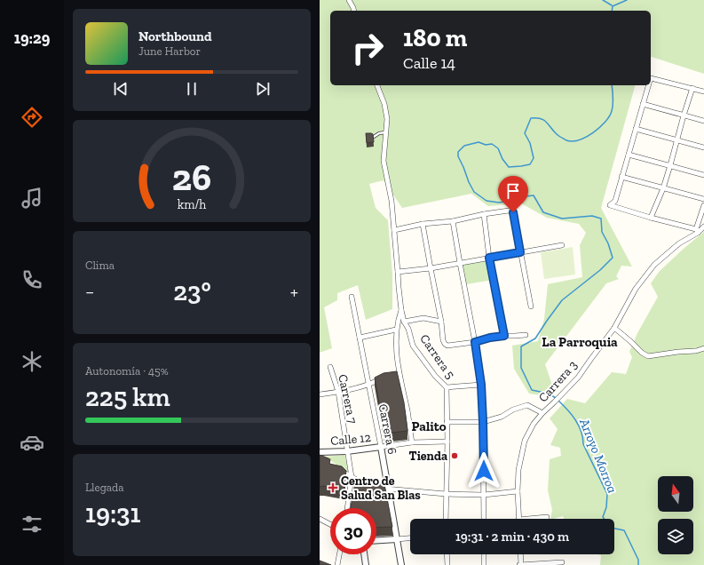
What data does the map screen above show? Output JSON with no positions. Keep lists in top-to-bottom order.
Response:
{
  "streets": {
    "street": [
      "Carrera 5",
      "Carrera 3",
      "Carrera 7",
      "Carrera 6",
      "Calle 12"
    ]
  },
  "crossings": [
    ["Carrera 5", "Calle 12"],
    ["Carrera 7", "Calle 12"],
    ["Carrera 6", "Calle 12"]
  ],
  "districts": ["La Parroquia", "Palito"],
  "water": ["Arroyo Morroa"],
  "places": {
    "other": ["Tienda"],
    "health": ["Centro de Salud San Blas"]
  },
  "north": "top",
  "page": {
    "tabs": "19:29",
    "turn": ["180 m", "Calle 14"],
    "song": ["Northbound", "June Harbor"],
    "tile": [
      "Clima",
      ["Autonomía · 45%", "225 km"],
      ["Llegada", "19:31"]
    ],
    "heat": ["−", "23°", "+"],
    "limit": "30",
    "trip": "19:31 · 2 min · 430 m",
    "gauge": ["26", "km/h"]
  }
}
